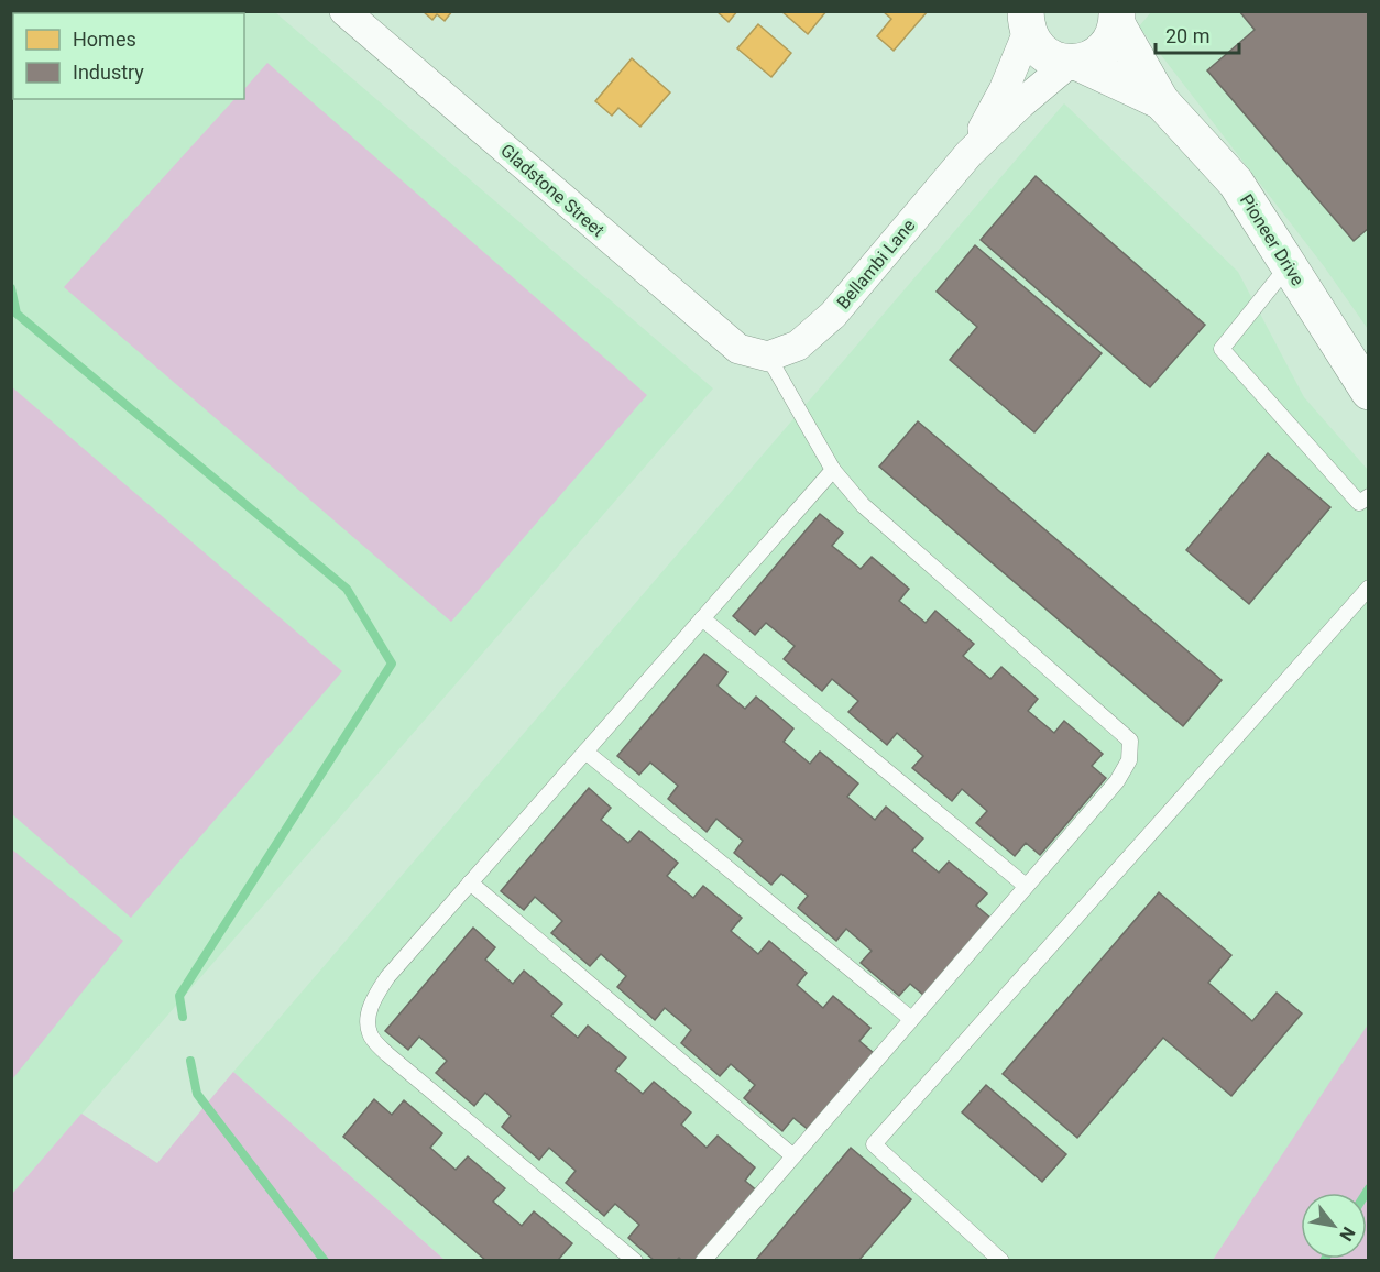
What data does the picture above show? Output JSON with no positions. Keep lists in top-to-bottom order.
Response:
{
  "streets": {
    "main road": ["Pioneer Drive"],
    "street": ["Gladstone Street", "Bellambi Lane"]
  },
  "crossings": [
    ["Gladstone Street", "Bellambi Lane"],
    ["Pioneer Drive", "Bellambi Lane"]
  ],
  "legend": ["Homes", "Industry"],
  "scale_bar": "20 m",
  "north": "bottom right"
}
